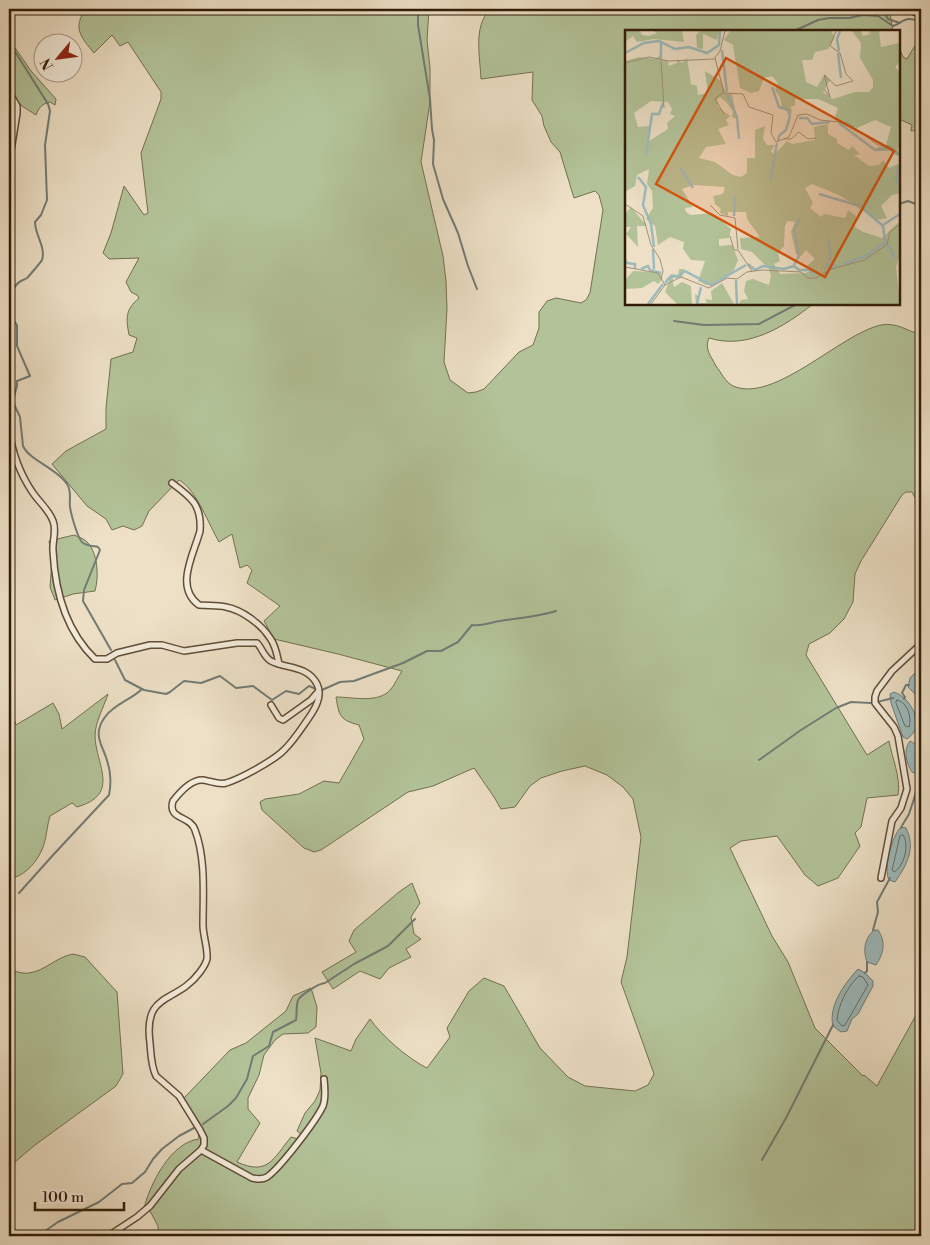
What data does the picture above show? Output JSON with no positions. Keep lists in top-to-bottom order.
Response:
{
  "scale_bar": "100 m",
  "north": "bottom left"
}
